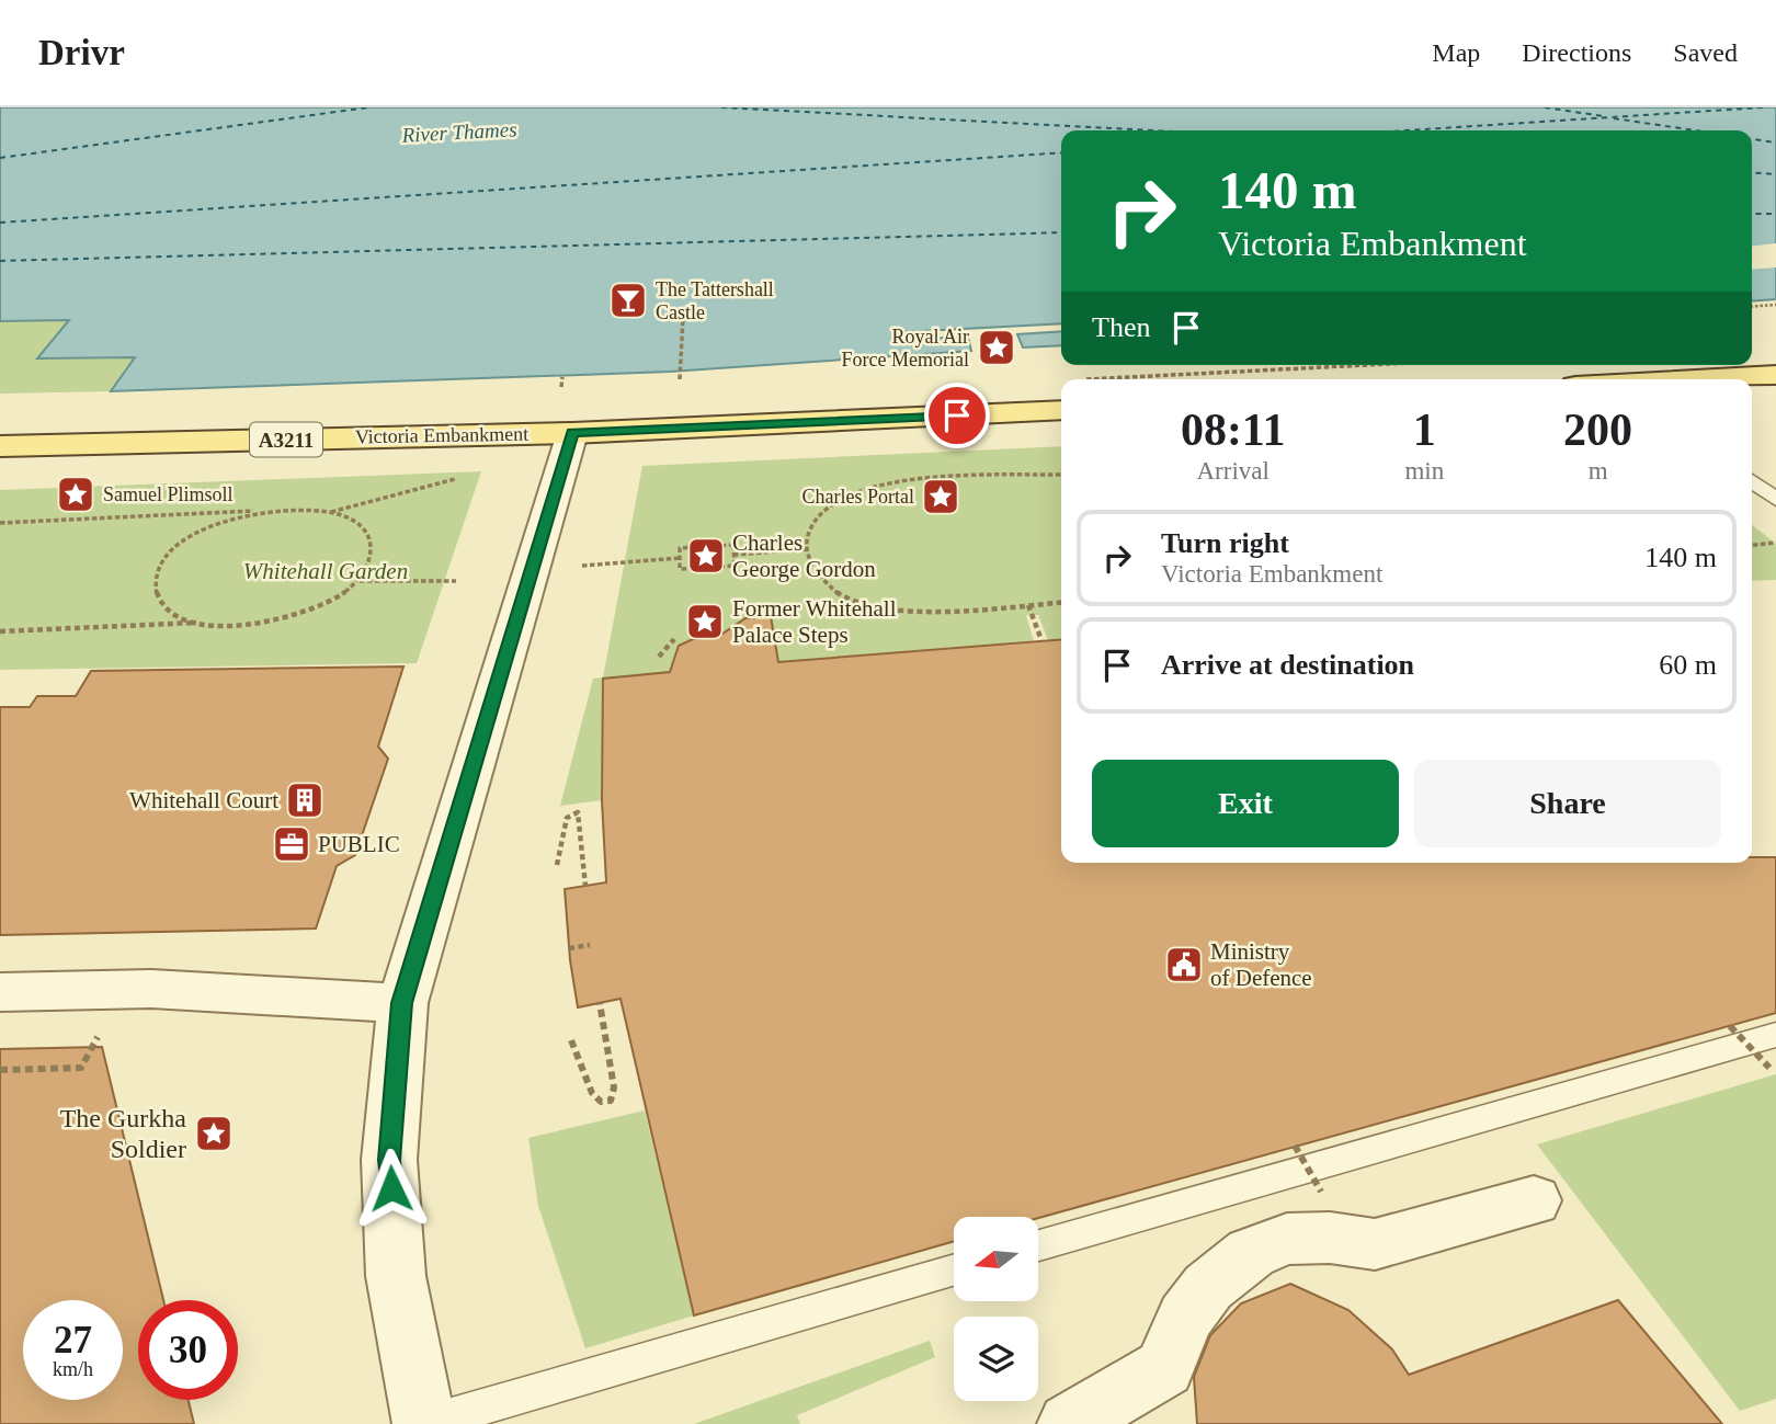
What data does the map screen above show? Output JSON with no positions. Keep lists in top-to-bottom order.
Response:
{
  "streets": {
    "main road": ["Victoria Embankment", "A3211"]
  },
  "water": ["River Thames"],
  "parks": ["Whitehall Garden"],
  "places": {
    "bar": ["The Tattershall Castle"],
    "place": [
      "Royal Air Force Memorial",
      "Samuel Plimsoll",
      "Charles Portal",
      "Charles George Gordon",
      "Former Whitehall Palace Steps",
      "The Gurkha Soldier"
    ],
    "building": ["Whitehall Court"],
    "office": ["PUBLIC"],
    "public building": ["Ministry of Defence"]
  },
  "north": "left",
  "page": {
    "header": "Drivr",
    "nav": ["Map", "Directions", "Saved"],
    "turn": ["140 m", "Victoria Embankment"],
    "then": "Then",
    "eta": [
      "08:11",
      "Arrival",
      "1",
      "min",
      "200",
      "m"
    ],
    "list": [
      {
        "name": "Turn right",
        "note": "Victoria Embankment",
        "value": "140 m"
      },
      {
        "name": "Arrive at destination",
        "value": "60 m"
      }
    ],
    "buttons": ["Exit", "Share"],
    "speed": "27 km/h",
    "limit": "30"
  }
}
